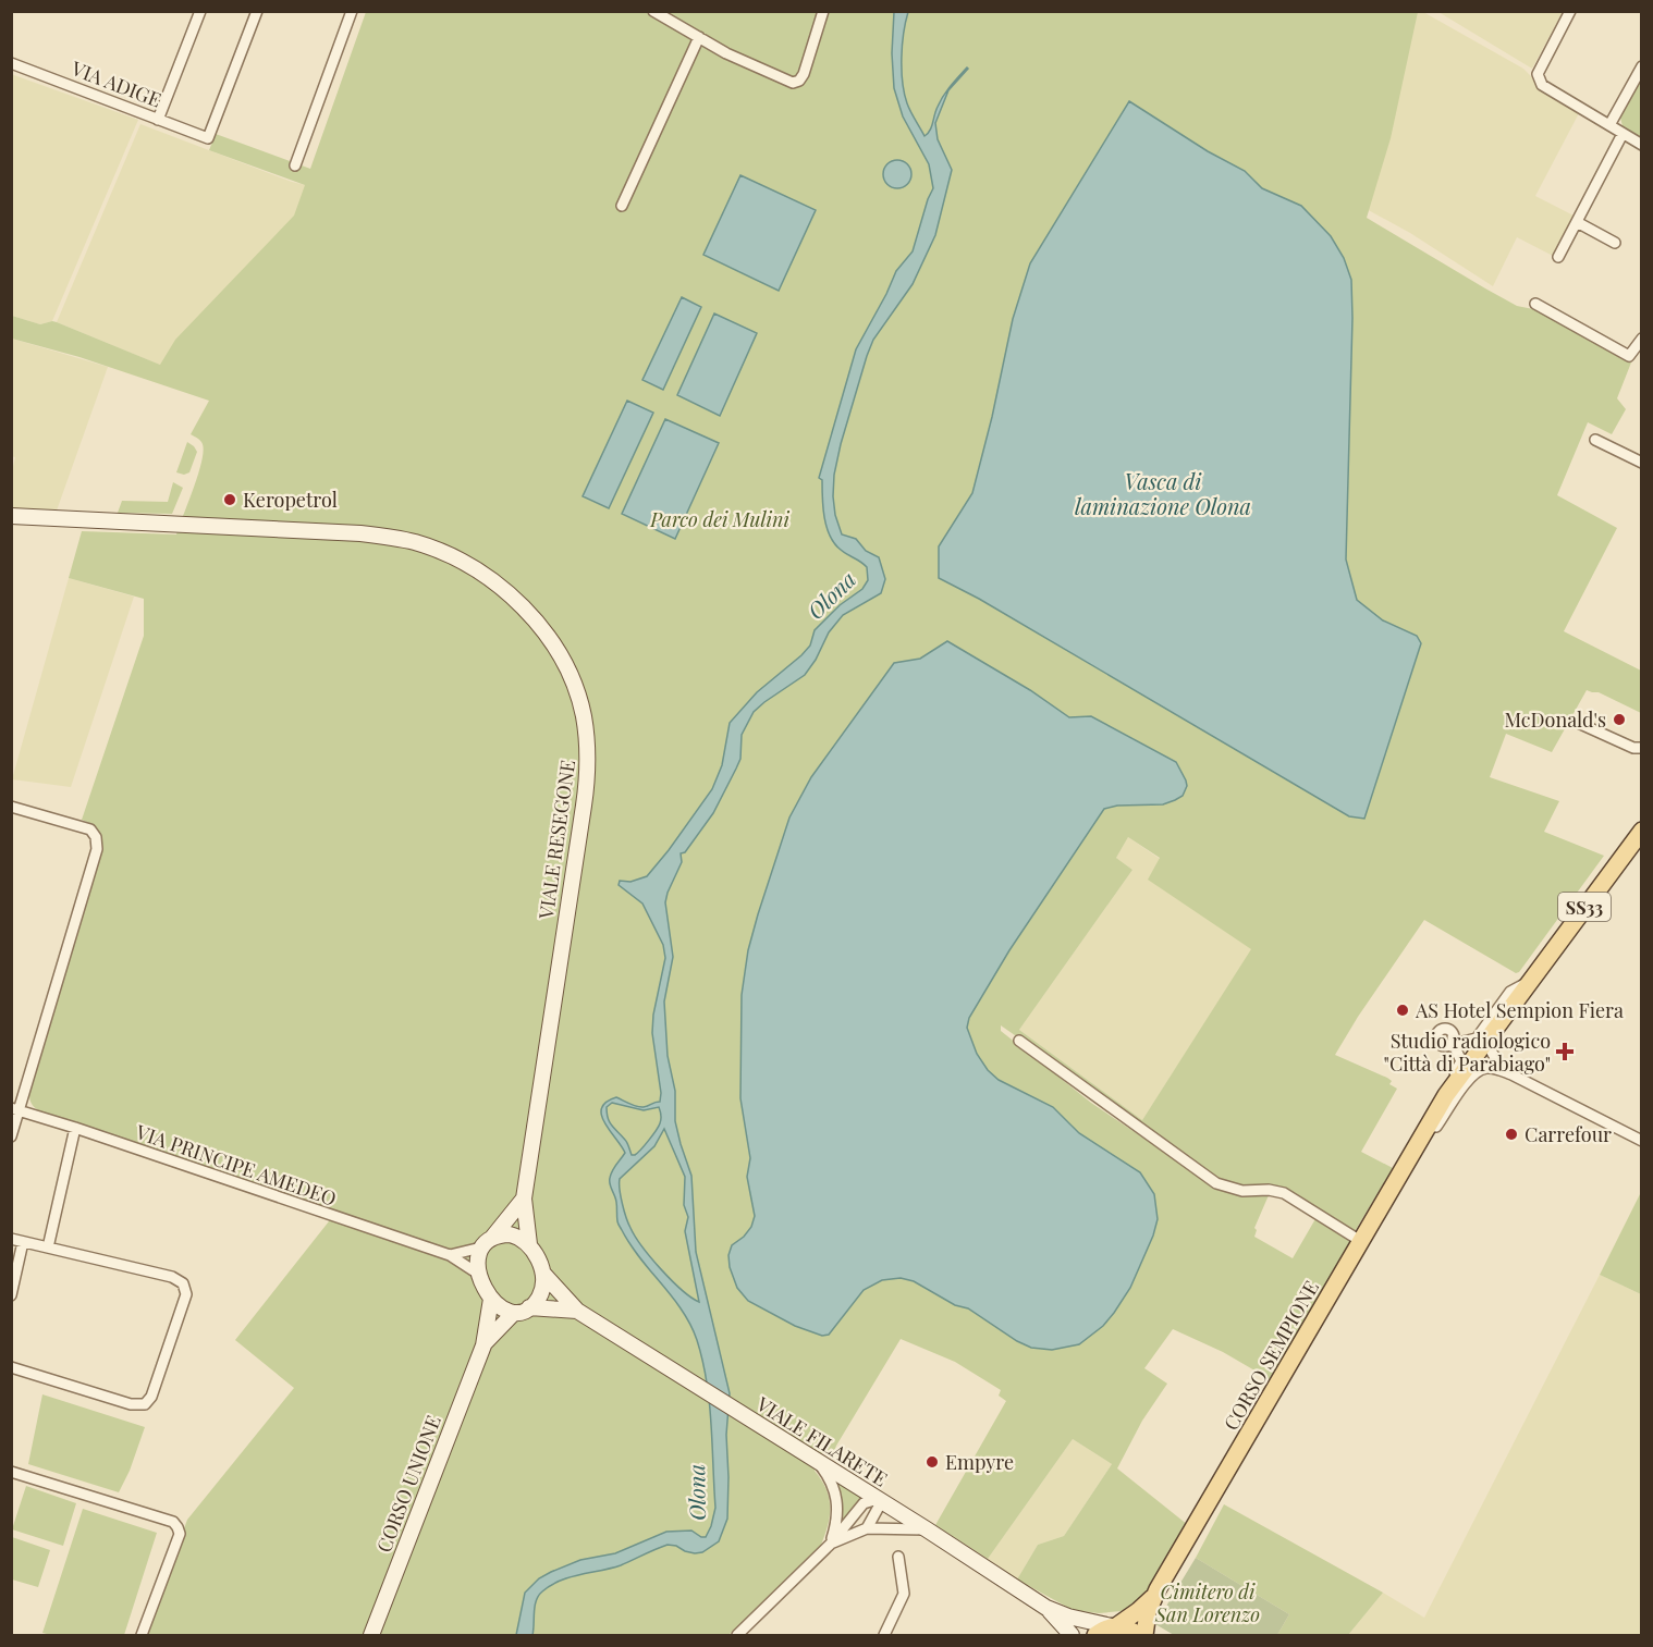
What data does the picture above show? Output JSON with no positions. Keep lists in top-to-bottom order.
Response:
{
  "streets": {
    "main road": ["SS33", "CORSO SEMPIONE"],
    "street": [
      "VIA ADIGE",
      "VIALE RESEGONE",
      "VIA PRINCIPE AMEDEO",
      "VIALE FILARETE",
      "CORSO UNIONE"
    ]
  },
  "crossings": [
    ["VIALE RESEGONE", "VIA PRINCIPE AMEDEO"],
    ["VIALE RESEGONE", "VIALE FILARETE"],
    ["VIALE RESEGONE", "CORSO UNIONE"],
    ["VIA PRINCIPE AMEDEO", "VIALE FILARETE"],
    ["VIA PRINCIPE AMEDEO", "CORSO UNIONE"],
    ["CORSO SEMPIONE", "VIALE FILARETE"],
    ["VIALE FILARETE", "CORSO UNIONE"]
  ],
  "water": ["Vasca di laminazione Olona", "Olona"],
  "parks": ["Parco dei Mulini", "Cimitero di San Lorenzo"],
  "places": {
    "other": [
      "Keropetrol",
      "McDonald's",
      "AS Hotel Sempion Fiera",
      "Carrefour",
      "Empyre"
    ],
    "health": ["Studio radiologico \"Città di Parabiago\""]
  }
}
